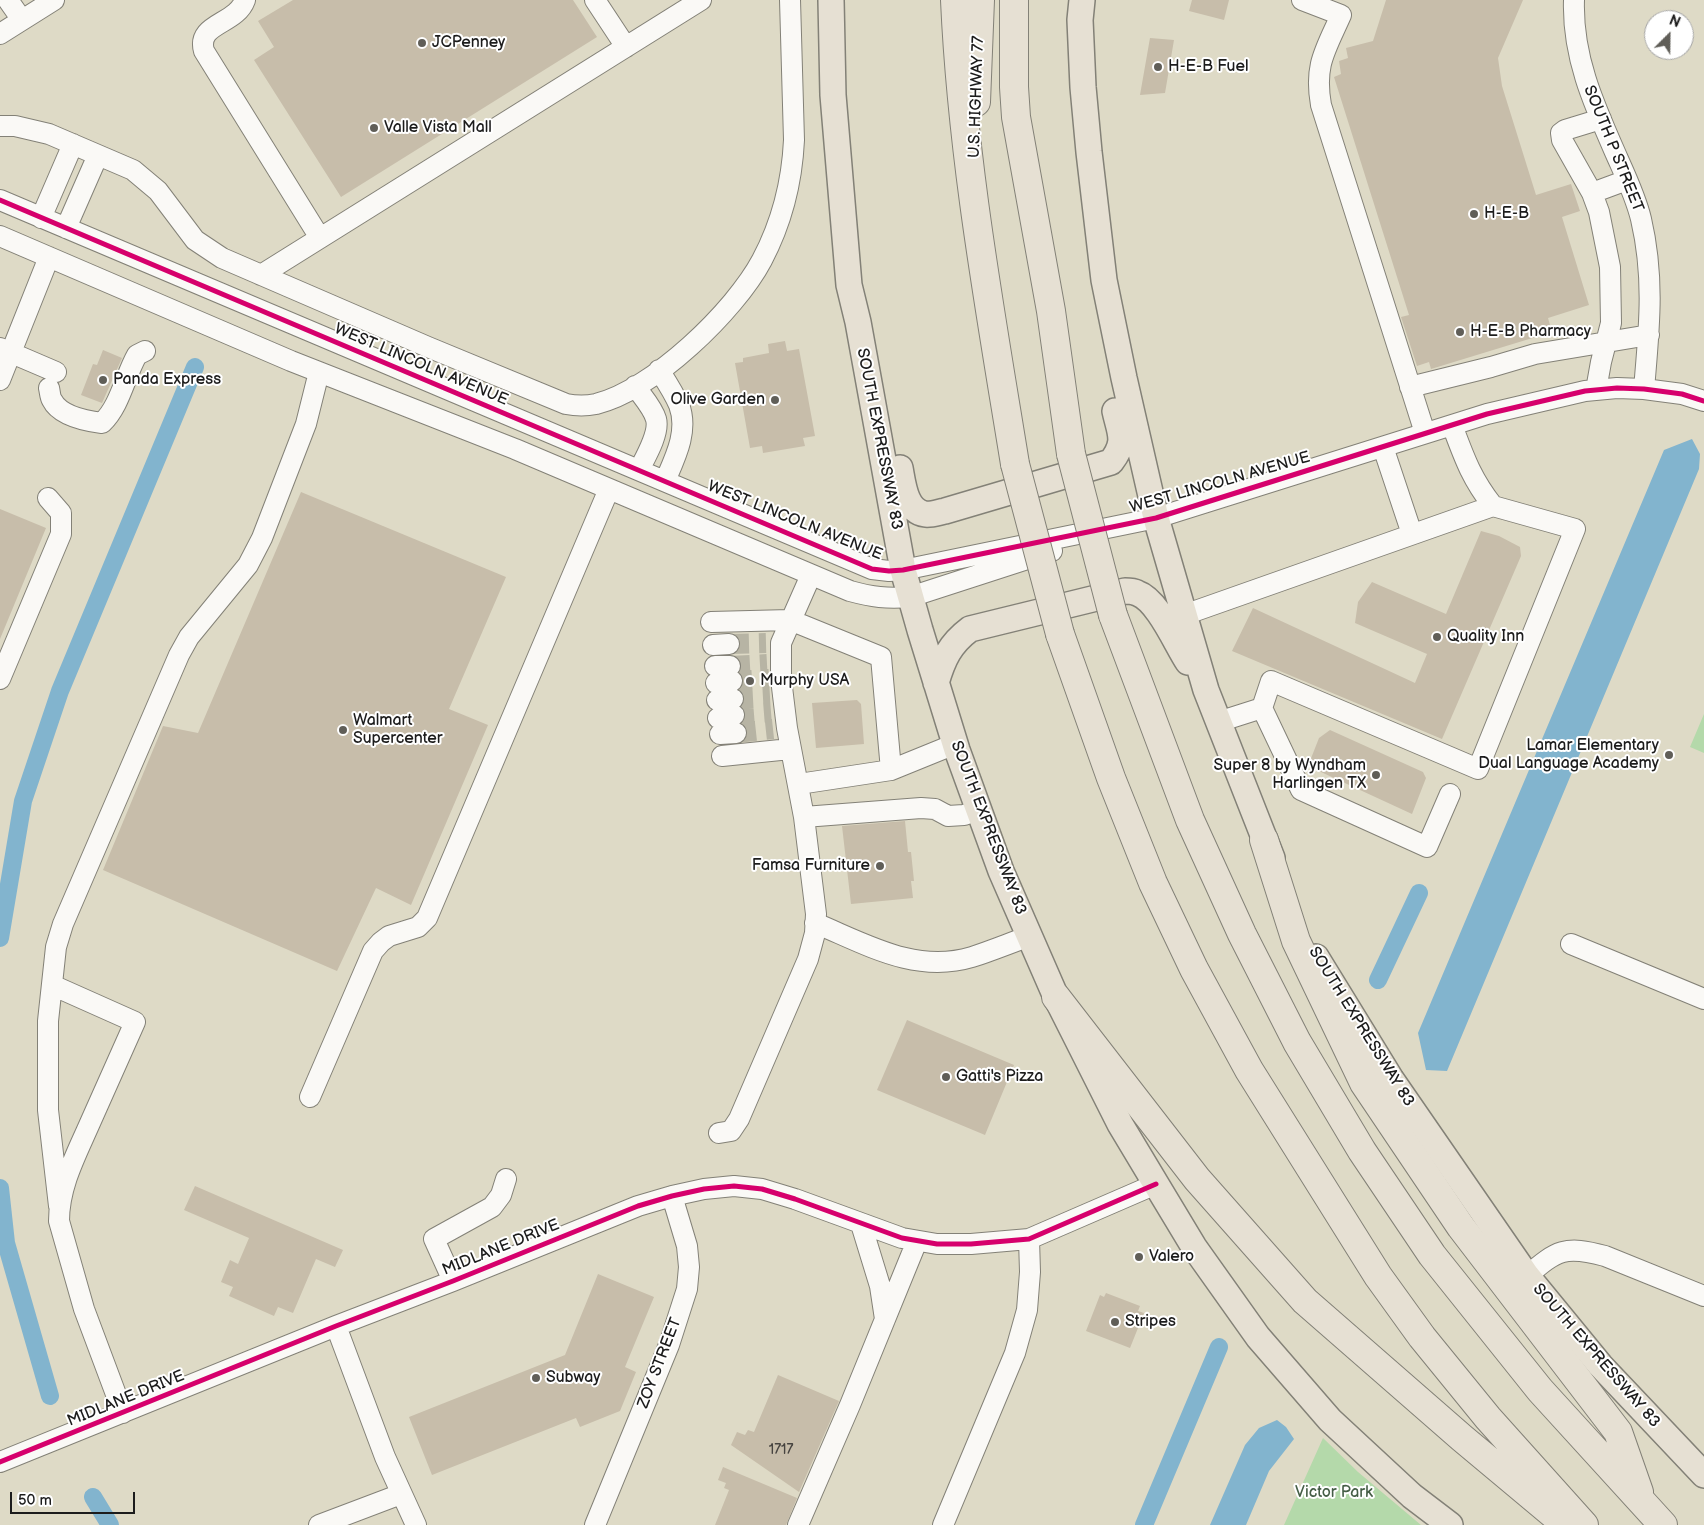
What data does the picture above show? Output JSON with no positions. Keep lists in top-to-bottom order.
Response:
{
  "streets": {
    "highway": ["U.S. HIGHWAY 77"],
    "main road": ["SOUTH EXPRESSWAY 83"],
    "street": [
      "SOUTH P STREET",
      "WEST LINCOLN AVENUE",
      "MIDLANE DRIVE",
      "ZOY STREET"
    ]
  },
  "crossings": [
    ["SOUTH P STREET", "WEST LINCOLN AVENUE"],
    ["WEST LINCOLN AVENUE", "SOUTH EXPRESSWAY 83"],
    ["SOUTH EXPRESSWAY 83", "MIDLANE DRIVE"],
    ["MIDLANE DRIVE", "ZOY STREET"]
  ],
  "parks": ["Victor Park"],
  "places": [
    "JCPenney",
    "H-E-B Fuel",
    "Valle Vista Mall",
    "H-E-B",
    "H-E-B Pharmacy",
    "Panda Express",
    "Olive Garden",
    "Quality Inn",
    "Murphy USA",
    "Walmart Supercenter",
    "Lamar Elementary Dual Language Academy",
    "Super 8 by Wyndham Harlingen TX",
    "Famsa Furniture",
    "Gatti's Pizza",
    "Valero",
    "Stripes",
    "Subway"
  ],
  "house_numbers": ["1717"],
  "scale_bar": "50 m",
  "north": "top right"
}
